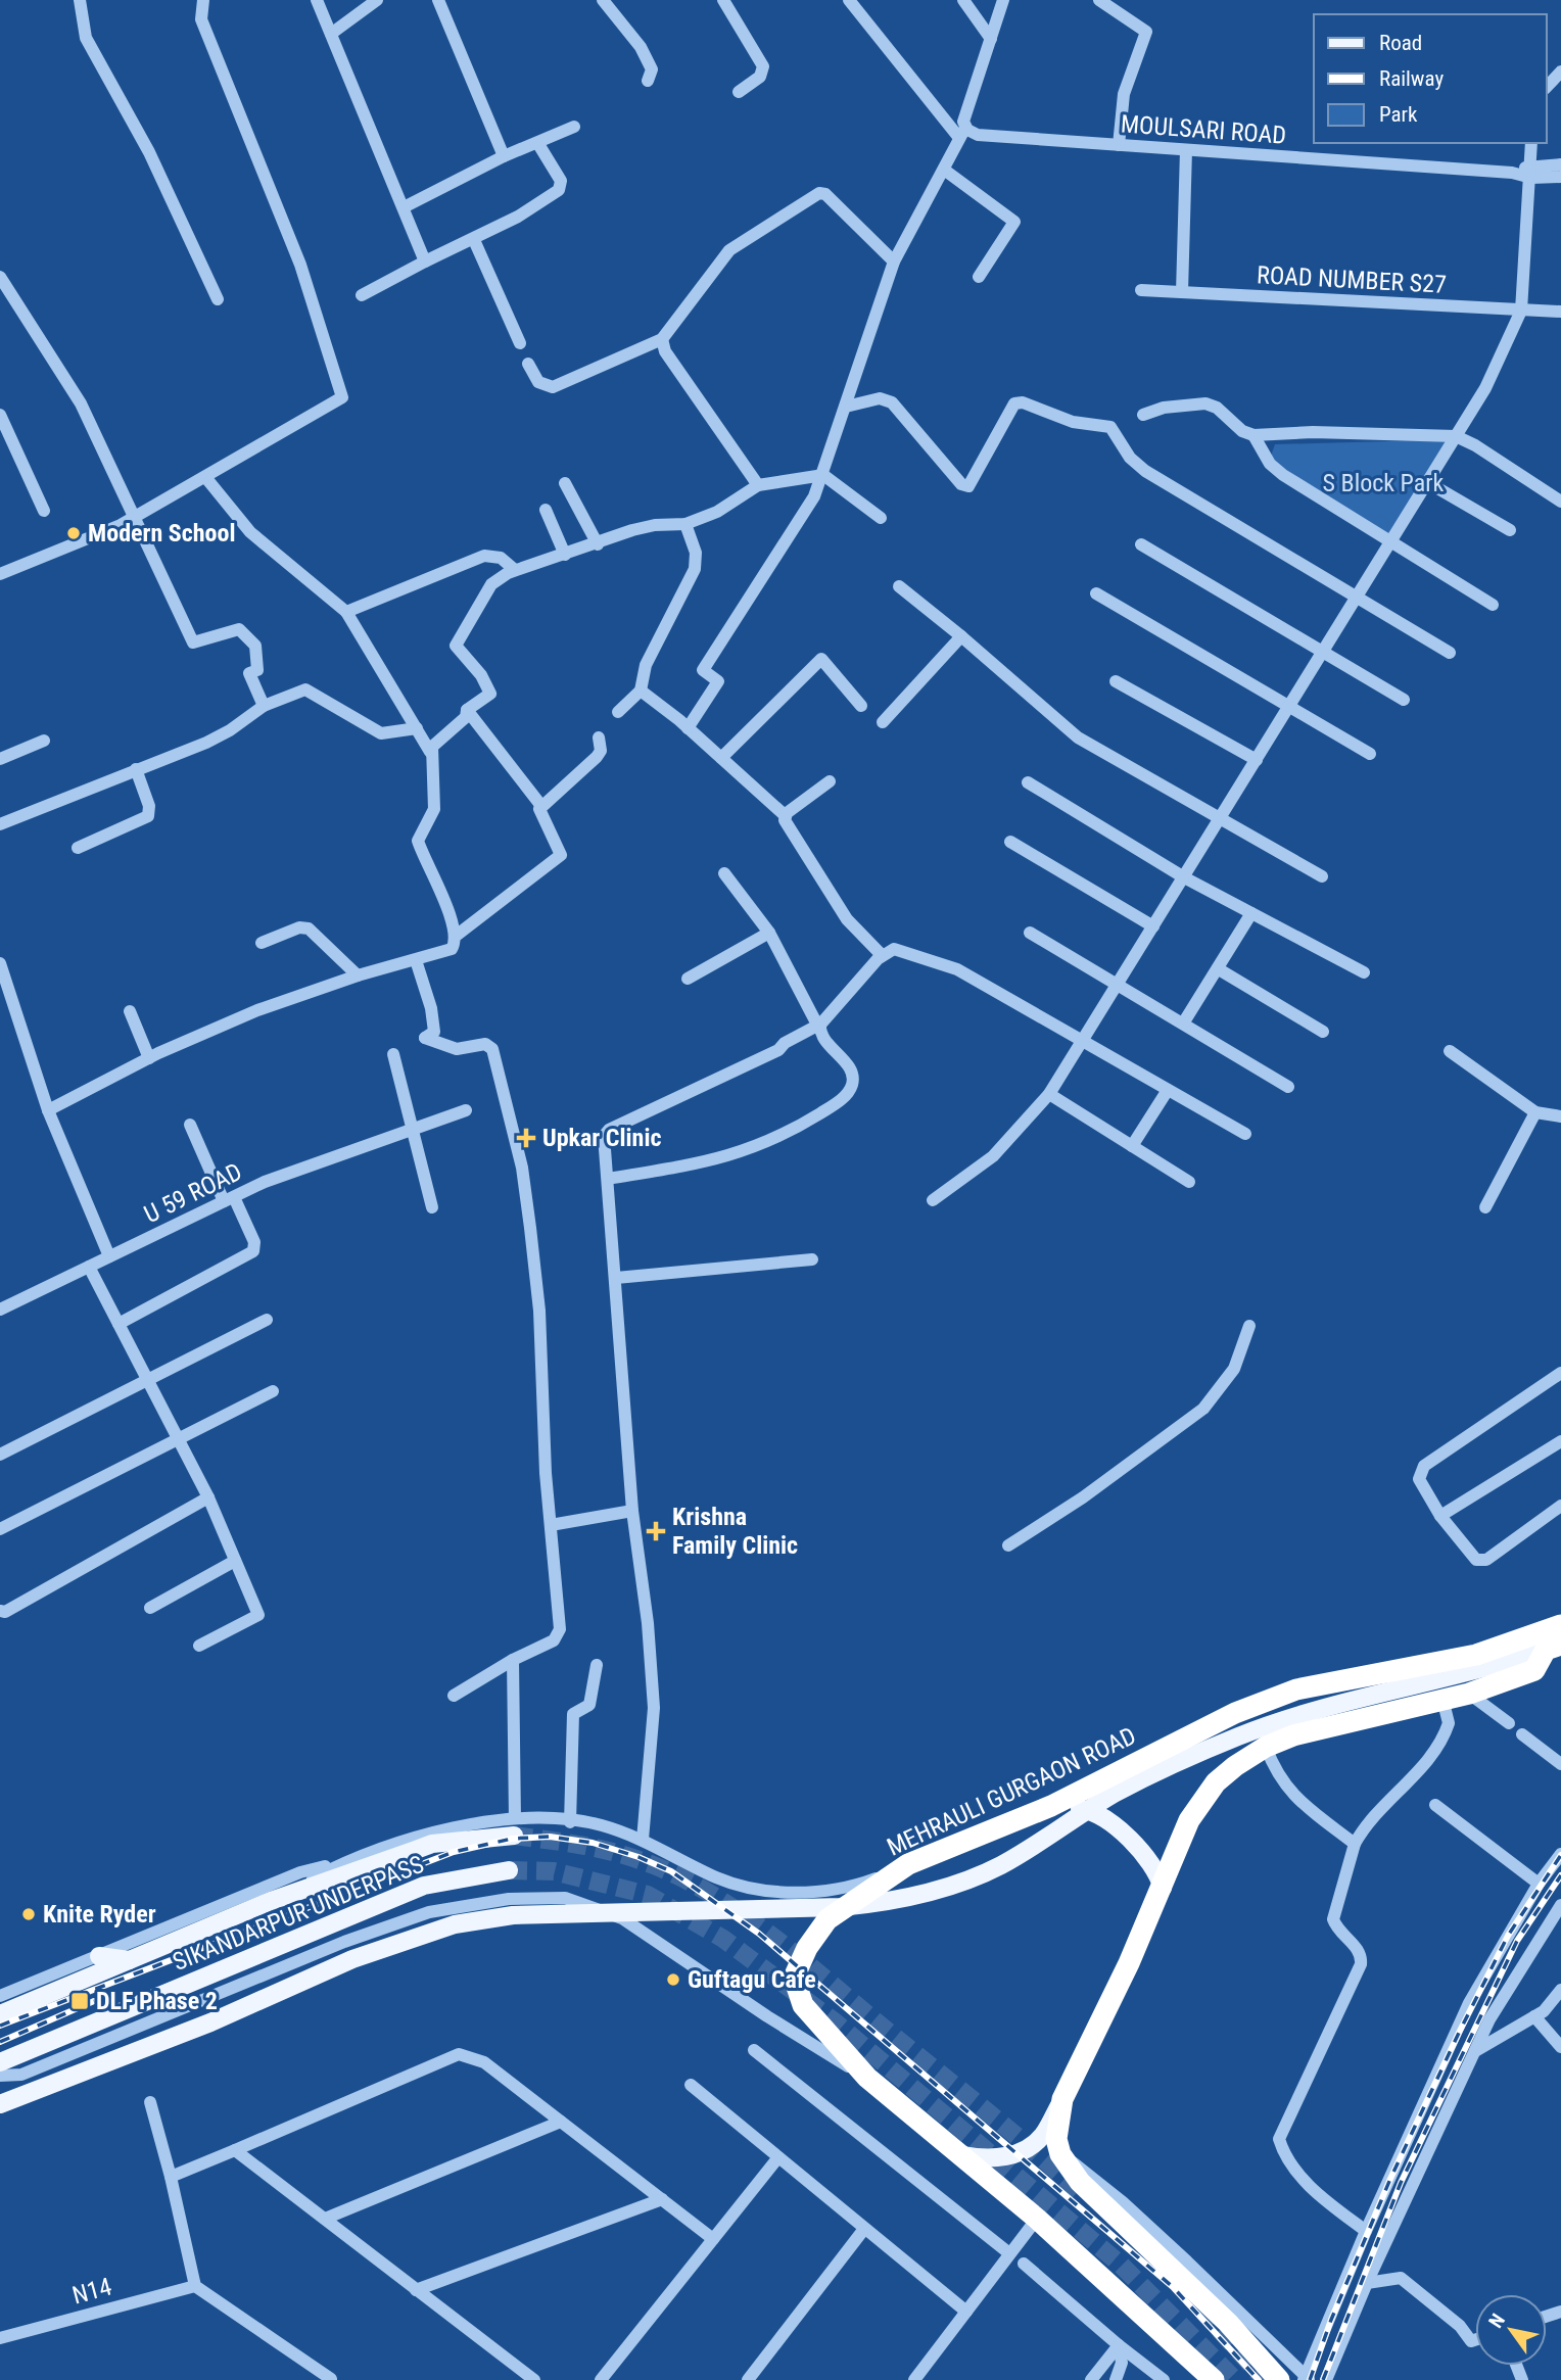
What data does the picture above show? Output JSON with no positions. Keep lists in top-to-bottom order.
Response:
{
  "streets": {
    "highway": ["MEHRAULI GURGAON ROAD"],
    "main road": ["SIKANDARPUR UNDERPASS"],
    "street": [
      "MOULSARI ROAD",
      "ROAD NUMBER S27",
      "U 59 ROAD",
      "N14"
    ]
  },
  "parks": ["S Block Park"],
  "places": {
    "other": ["Modern School", "Knite Ryder", "Guftagu Cafe"],
    "health": ["Upkar Clinic", "Krishna Family Clinic"],
    "transit": ["DLF Phase 2"]
  },
  "legend": ["Road", "Railway", "Park"],
  "north": "top left"
}
